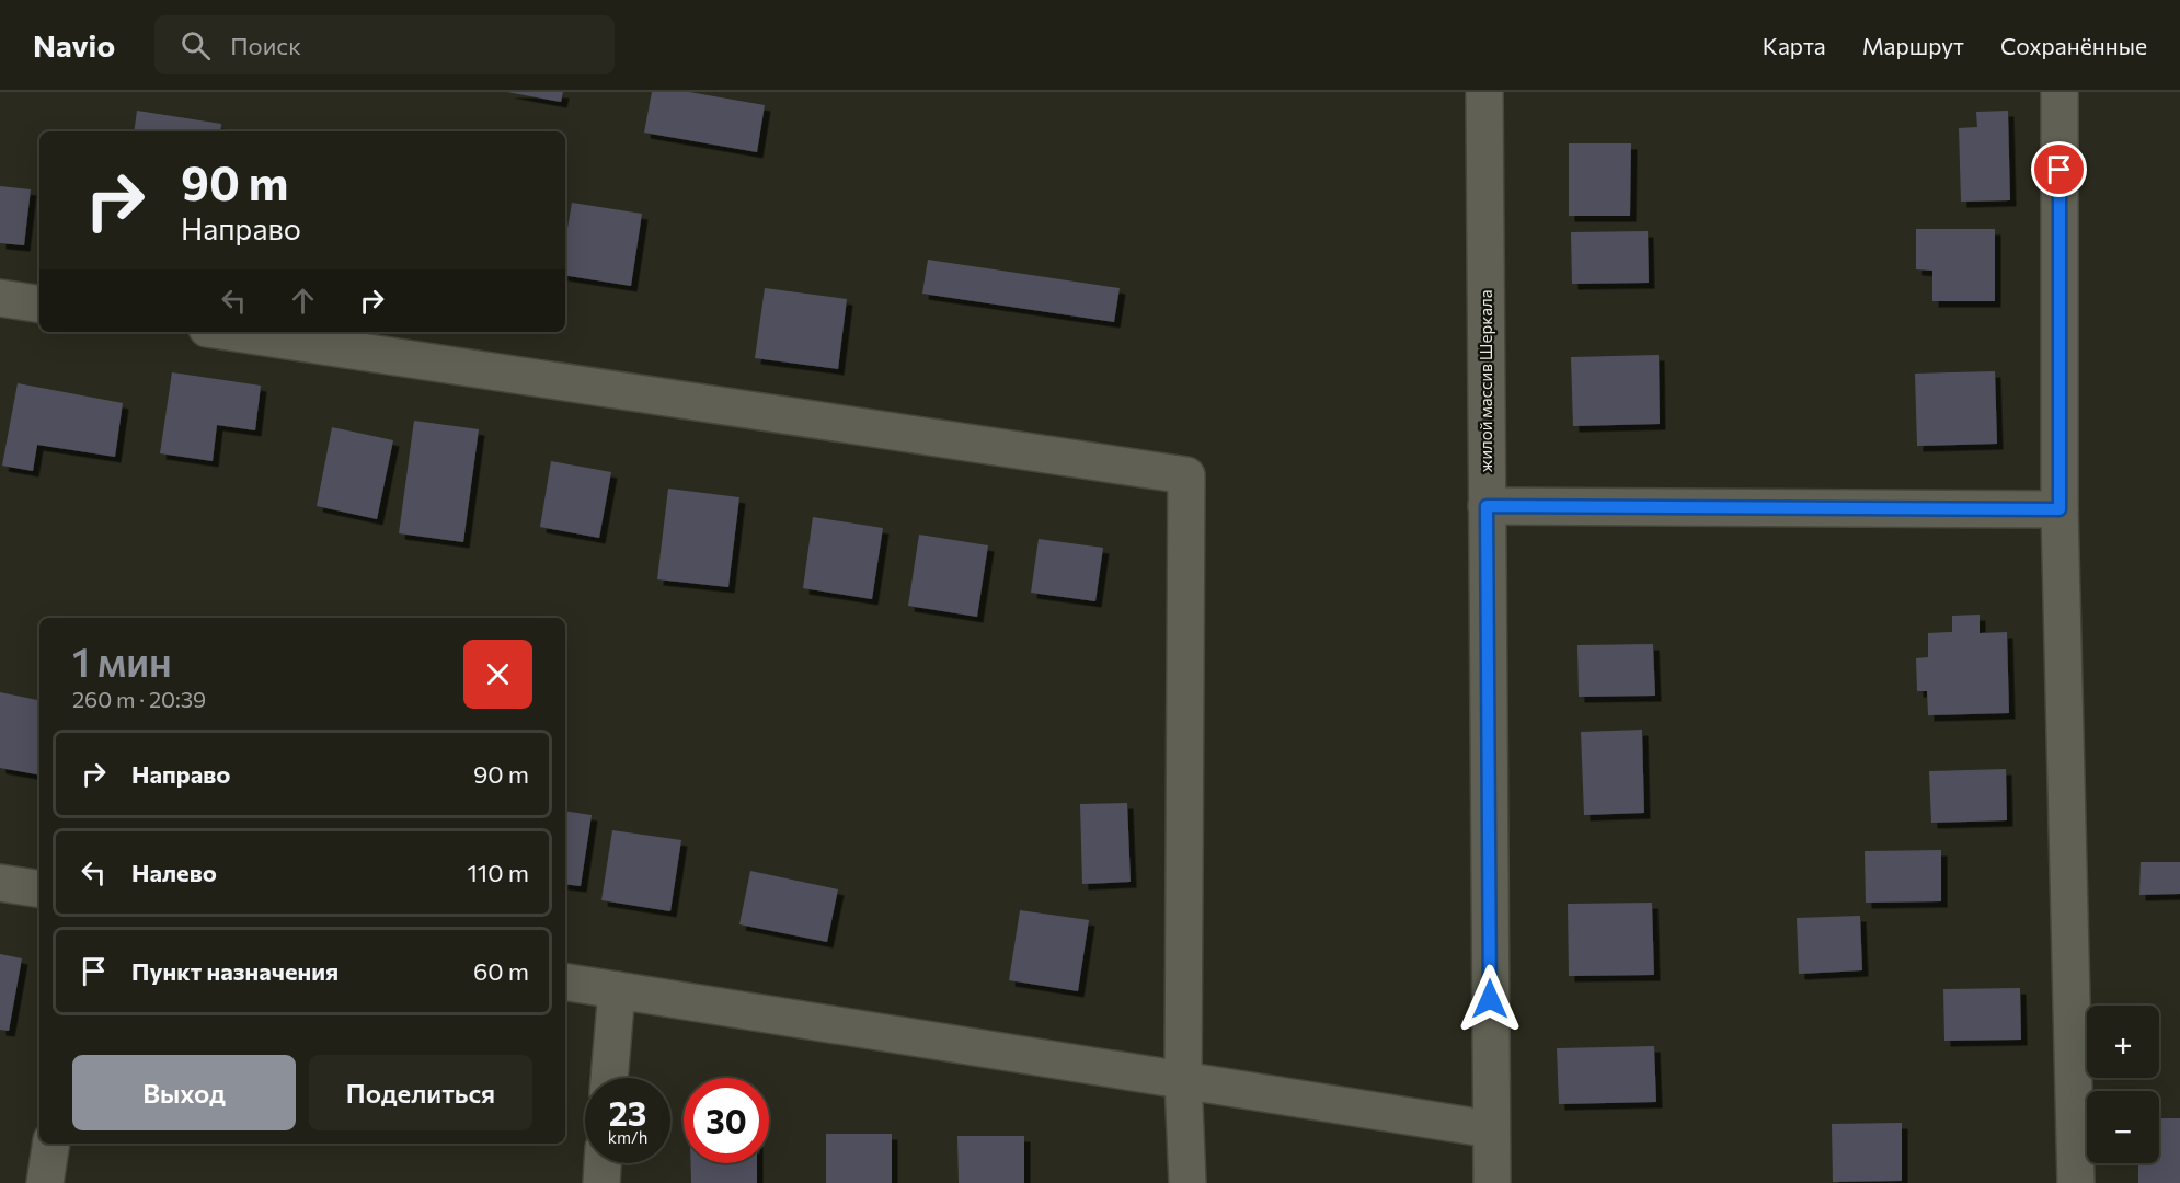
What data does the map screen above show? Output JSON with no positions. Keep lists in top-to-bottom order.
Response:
{
  "streets": {
    "street": ["жилой массив Шеркала"]
  },
  "page": {
    "header": "Navio",
    "search": "Поиск",
    "nav": ["Карта", "Маршрут", "Сохранённые"],
    "turn": ["90 m", "Направо"],
    "heading": ["1 мин", "260 m · 20:39"],
    "list": [
      {
        "name": "Направо",
        "value": "90 m"
      },
      {
        "name": "Налево",
        "value": "110 m"
      },
      {
        "name": "Пункт назначения",
        "value": "60 m"
      }
    ],
    "map_buttons": ["+", "−"],
    "buttons": ["Выход", "Поделиться"],
    "speed": "23 km/h",
    "limit": "30"
  }
}
